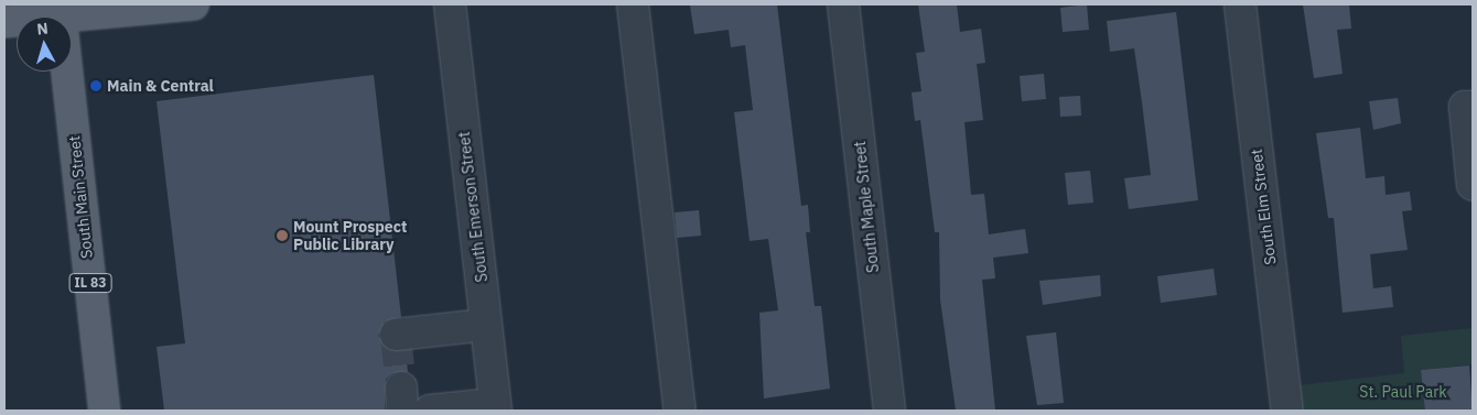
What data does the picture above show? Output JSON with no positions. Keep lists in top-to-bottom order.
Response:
{
  "streets": {
    "main road": ["South Main Street", "IL 83"],
    "street": ["South Emerson Street", "South Maple Street", "South Elm Street"]
  },
  "parks": ["St. Paul Park"],
  "places": ["Main & Central", "Mount Prospect Public Library"],
  "north": "top"
}
